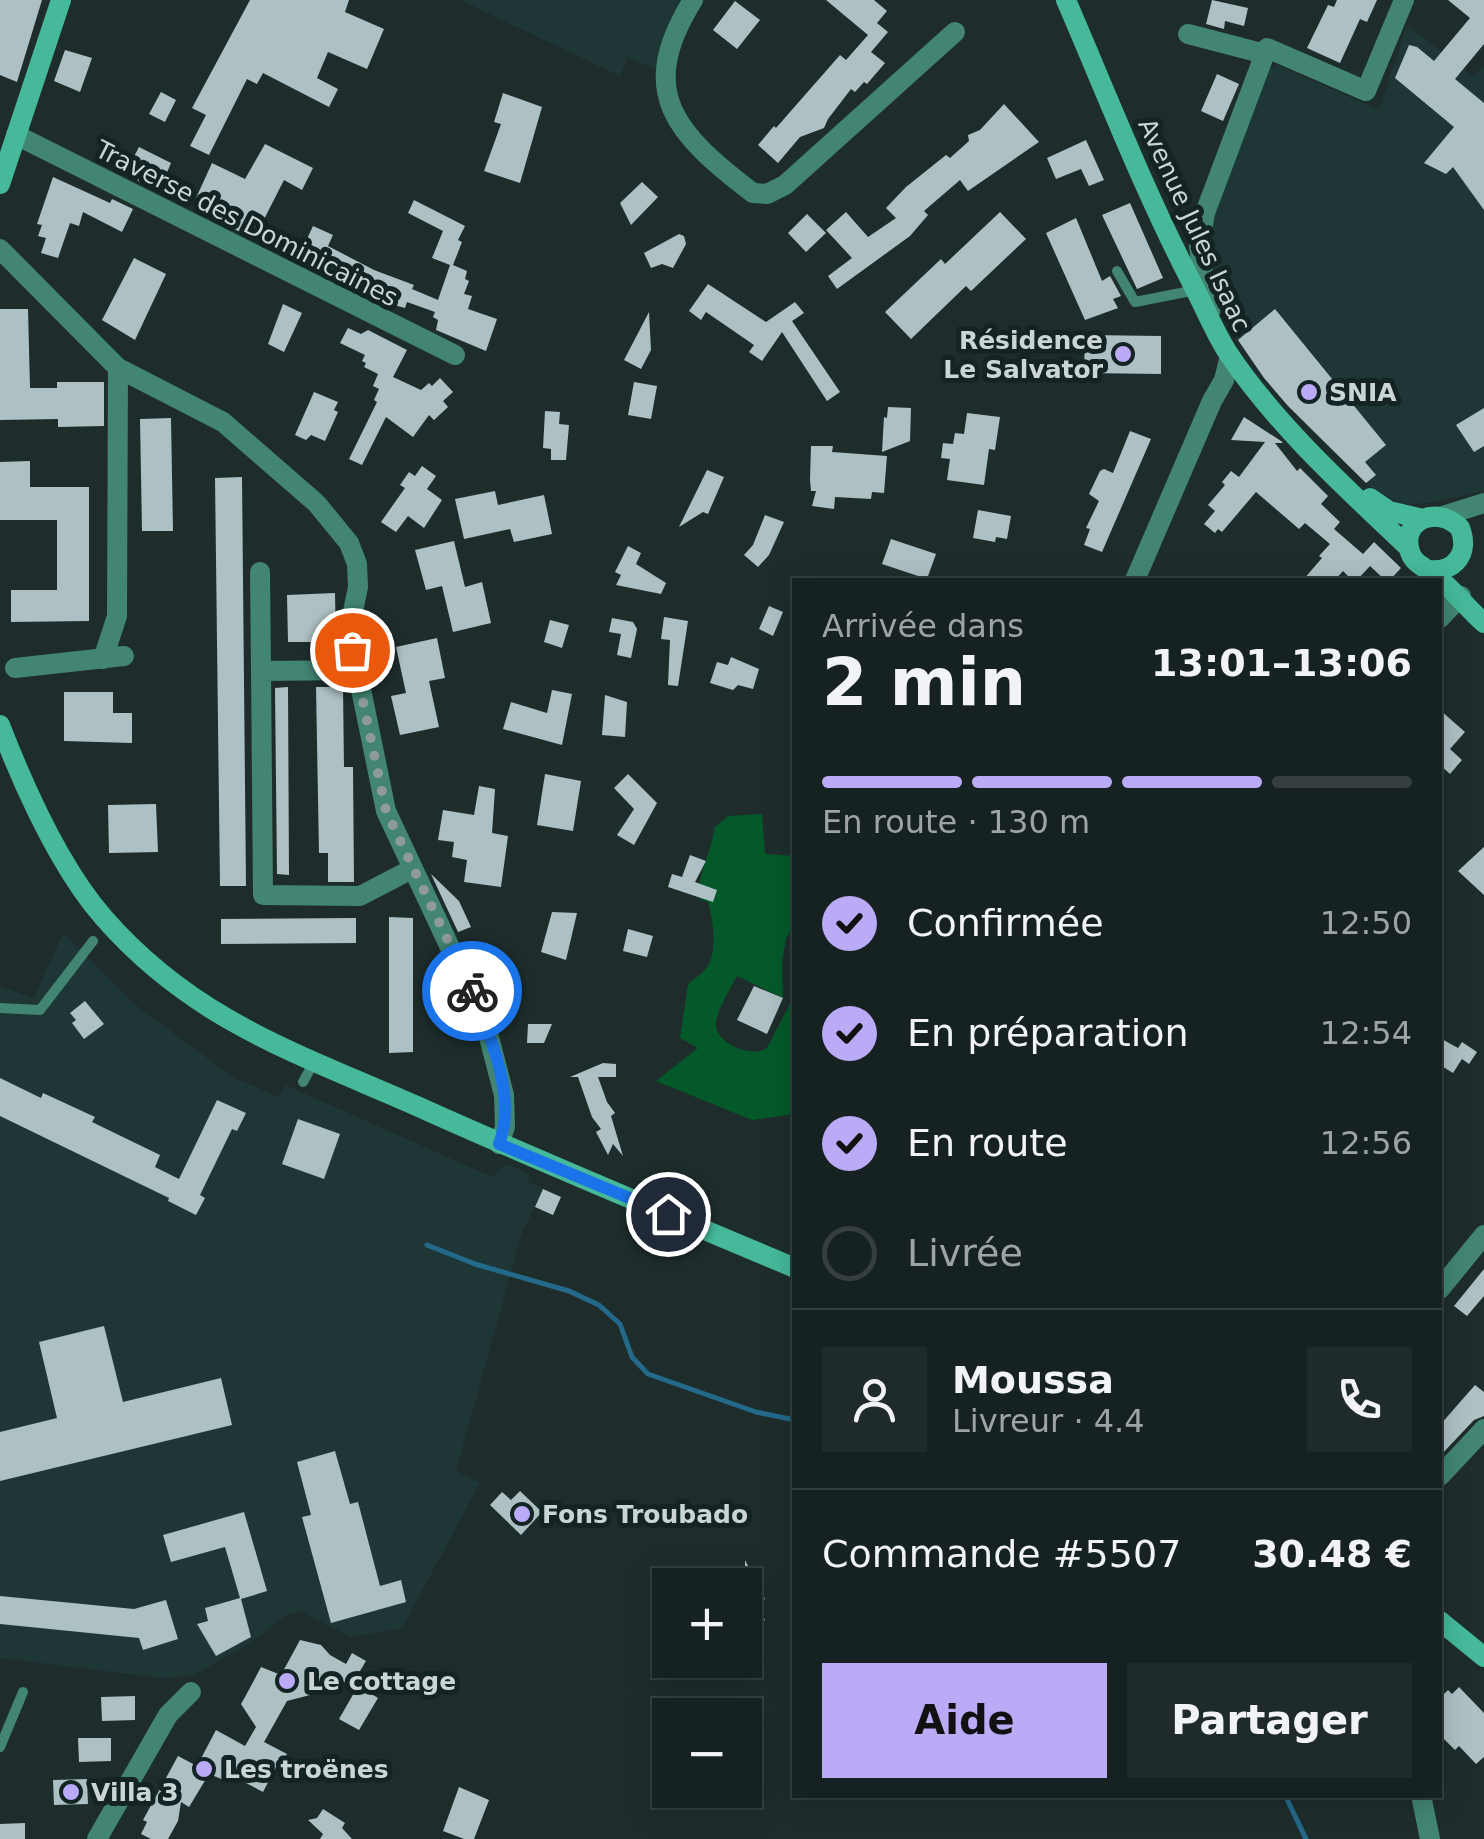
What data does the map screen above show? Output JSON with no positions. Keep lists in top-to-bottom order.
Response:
{
  "streets": {
    "main road": ["Avenue Jules Isaac"],
    "street": ["Traverse des Dominicaines"]
  },
  "places": [
    "Résidence Le Salvator",
    "SNIA",
    "Fons Troubado",
    "Le cottage",
    "Les troënes",
    "Villa 3"
  ],
  "page": {
    "heading": ["2 min", "Arrivée dans", "13:01–13:06"],
    "panel": [
      "Moussa",
      "Livreur · 4.4",
      "Commande #5507",
      "30.48 €"
    ],
    "bar": "En route · 130 m",
    "list": [
      ["Confirmée", "12:50"],
      ["En préparation", "12:54"],
      ["En route", "12:56"],
      "Livrée"
    ],
    "map_buttons": ["+", "−"],
    "buttons": ["Aide", "Partager"]
  }
}
